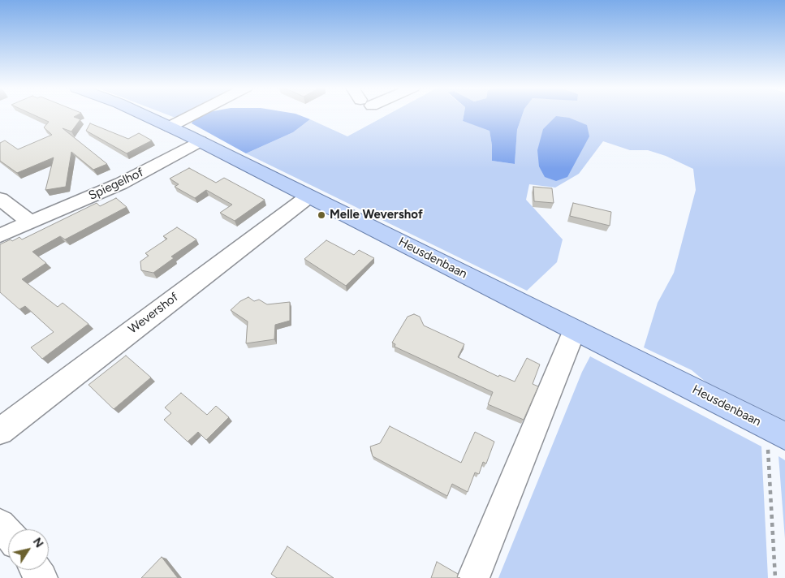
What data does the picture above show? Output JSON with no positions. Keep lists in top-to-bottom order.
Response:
{
  "streets": {
    "main road": ["Heusdenbaan"],
    "street": ["Spiegelhof", "Wevershof"]
  },
  "crossings": [
    ["Spiegelhof", "Heusdenbaan"],
    ["Heusdenbaan", "Wevershof"]
  ],
  "places": ["Melle Wevershof"],
  "north": "top right"
}
